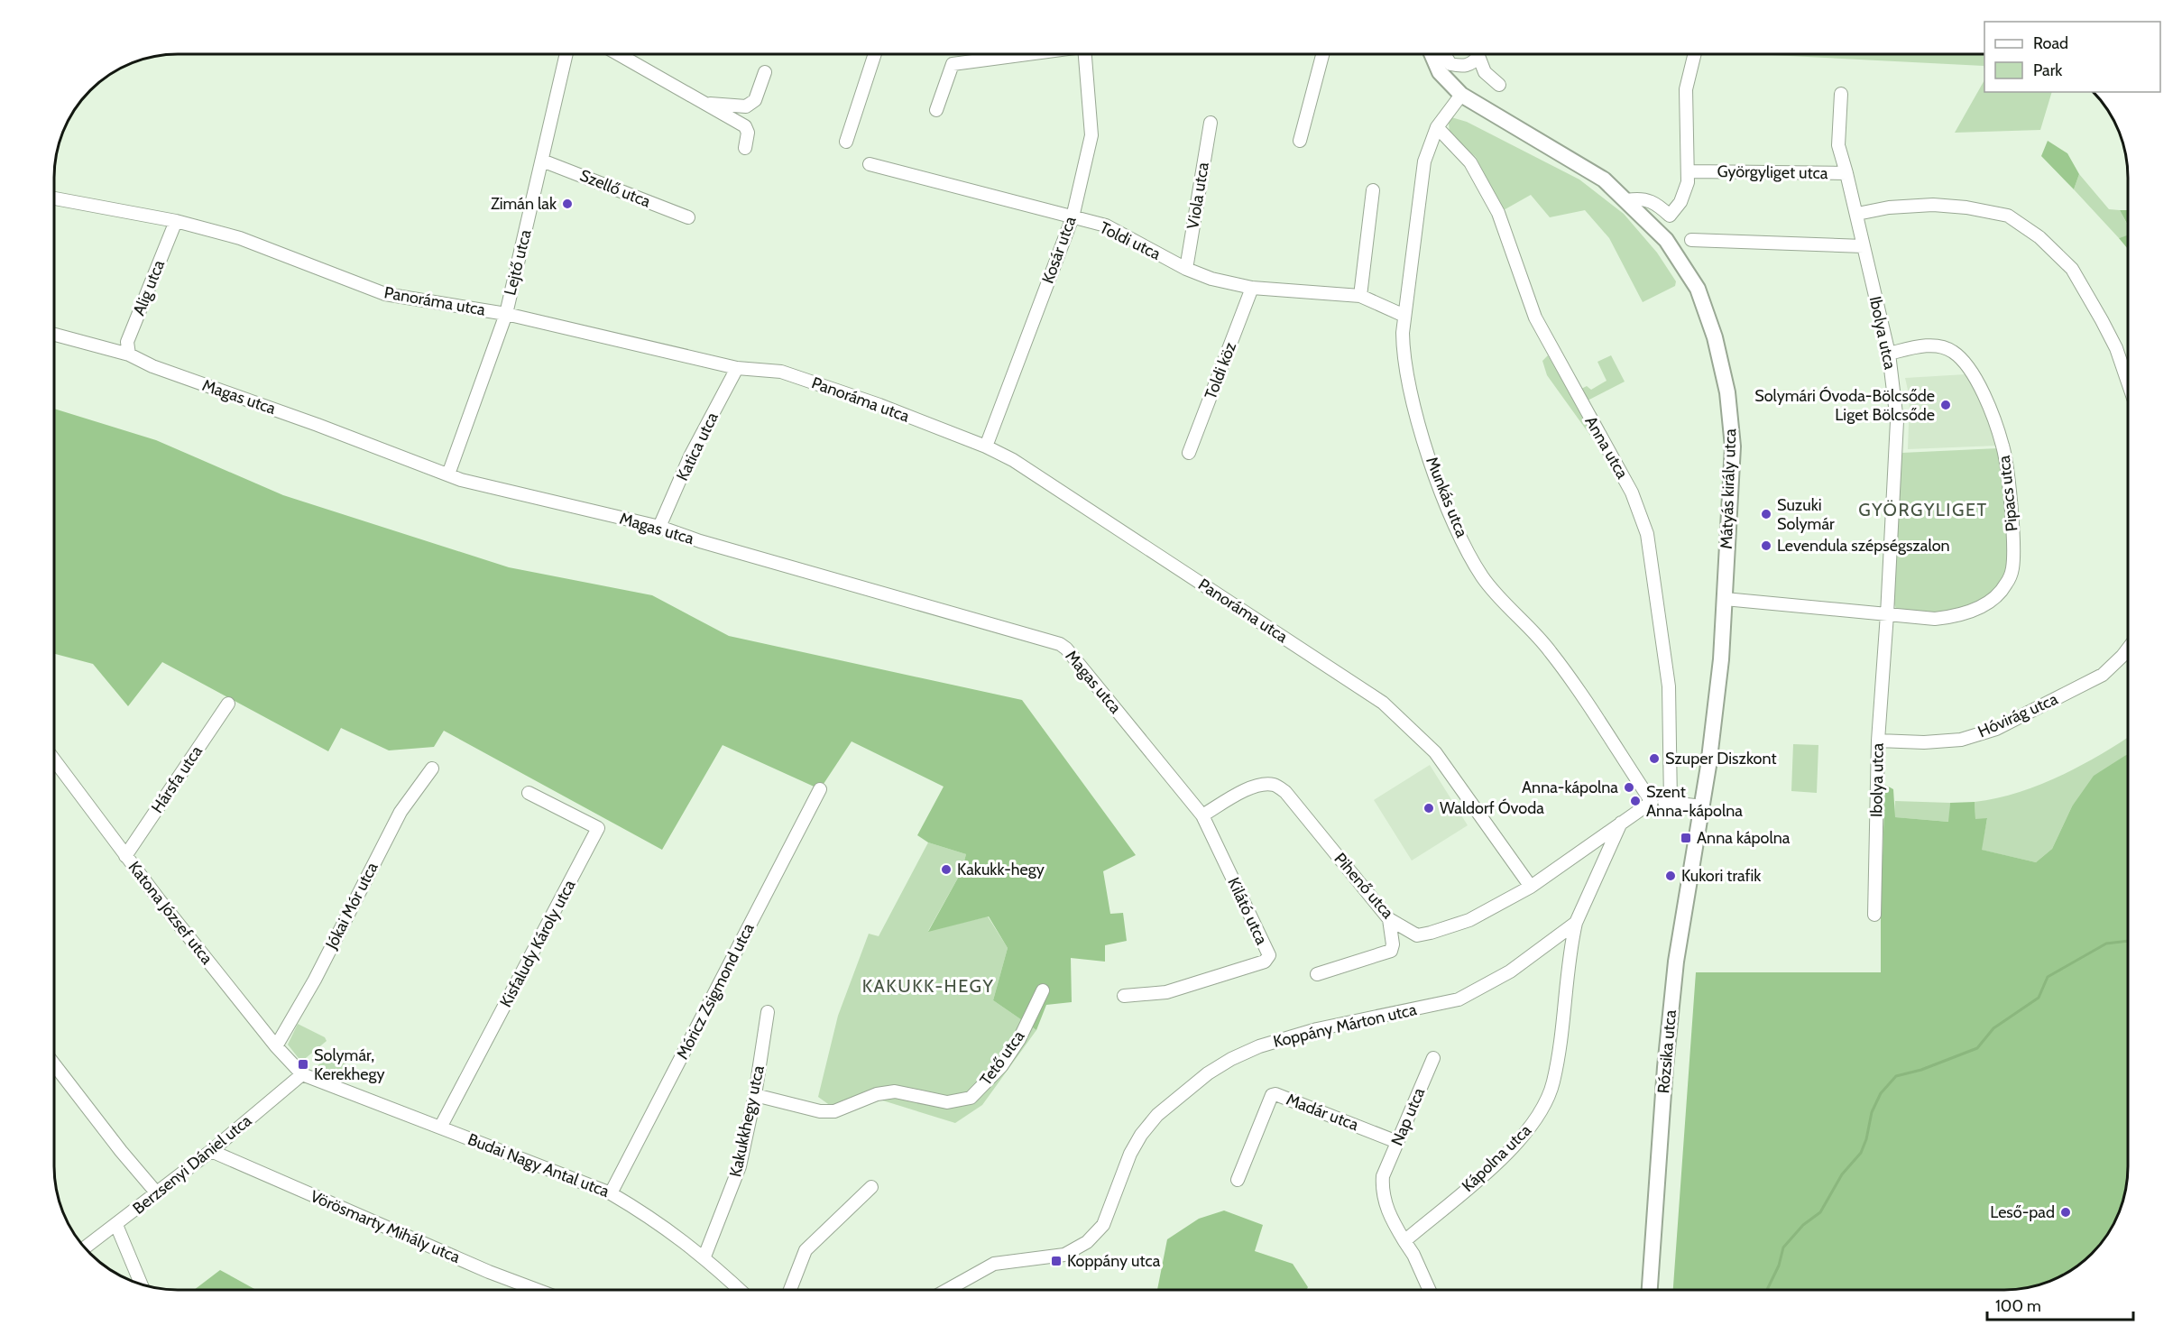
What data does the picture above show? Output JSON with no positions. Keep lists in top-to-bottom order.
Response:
{
  "streets": {
    "main road": ["Mátyás király utca", "Rózsika utca"],
    "street": [
      "Györgyliget utca",
      "Szellő utca",
      "Viola utca",
      "Toldi utca",
      "Kosár utca",
      "Lejtő utca",
      "Alig utca",
      "Panoráma utca",
      "Ibolya utca",
      "Toldi köz",
      "Magas utca",
      "Katica utca",
      "Anna utca",
      "Pipacs utca",
      "Munkás utca",
      "Hóvirág utca",
      "Hársfa utca",
      "Pihenő utca",
      "Jókai Mór utca",
      "Kilátó utca",
      "Katona József utca",
      "Kisfaludy Károly utca",
      "Móricz Zsigmond utca",
      "Koppány Márton utca",
      "Tető utca",
      "Madár utca",
      "Nap utca",
      "Kakukkhegy utca",
      "Kápolna utca",
      "Berzsenyi Dániel utca",
      "Budai Nagy Antal utca",
      "Vörösmarty Mihály utca"
    ]
  },
  "crossings": [
    ["Györgyliget utca", "Ibolya utca"],
    ["Szellő utca", "Lejtő utca"],
    ["Viola utca", "Toldi utca"],
    ["Toldi utca", "Kosár utca"],
    ["Toldi utca", "Toldi köz"],
    ["Toldi utca", "Munkás utca"],
    ["Kosár utca", "Panoráma utca"],
    ["Lejtő utca", "Panoráma utca"],
    ["Lejtő utca", "Magas utca"],
    ["Alig utca", "Panoráma utca"],
    ["Alig utca", "Magas utca"],
    ["Panoráma utca", "Katica utca"],
    ["Panoráma utca", "Pihenő utca"],
    ["Ibolya utca", "Pipacs utca"],
    ["Ibolya utca", "Hóvirág utca"],
    ["Magas utca", "Katica utca"],
    ["Magas utca", "Pihenő utca"],
    ["Magas utca", "Kilátó utca"],
    ["Anna utca", "Munkás utca"],
    ["Mátyás király utca", "Munkás utca"],
    ["Mátyás király utca", "Rózsika utca"],
    ["Munkás utca", "Pihenő utca"],
    ["Hársfa utca", "Katona József utca"],
    ["Pihenő utca", "Kilátó utca"],
    ["Pihenő utca", "Koppány Márton utca"],
    ["Jókai Mór utca", "Katona József utca"],
    ["Katona József utca", "Berzsenyi Dániel utca"],
    ["Katona József utca", "Budai Nagy Antal utca"],
    ["Kisfaludy Károly utca", "Budai Nagy Antal utca"],
    ["Móricz Zsigmond utca", "Budai Nagy Antal utca"],
    ["Koppány Márton utca", "Kápolna utca"],
    ["Tető utca", "Kakukkhegy utca"],
    ["Madár utca", "Nap utca"],
    ["Nap utca", "Kápolna utca"],
    ["Kakukkhegy utca", "Budai Nagy Antal utca"],
    ["Berzsenyi Dániel utca", "Budai Nagy Antal utca"],
    ["Berzsenyi Dániel utca", "Vörösmarty Mihály utca"]
  ],
  "districts": ["GYÖRGYLIGET", "KAKUKK-HEGY"],
  "places": {
    "other": [
      "Zimán lak",
      "Solymári Óvoda-Bölcsőde Liget Bölcsőde",
      "Suzuki Solymár",
      "Levendula szépségszalon",
      "Szuper Diszkont",
      "Anna-kápolna",
      "Szent Anna-kápolna",
      "Waldorf Óvoda",
      "Kakukk-hegy",
      "Kukori trafik",
      "Leső-pad"
    ],
    "transit": ["Anna kápolna", "Solymár, Kerekhegy", "Koppány utca"]
  },
  "legend": ["Road", "Park"],
  "scale_bar": "100 m"
}
